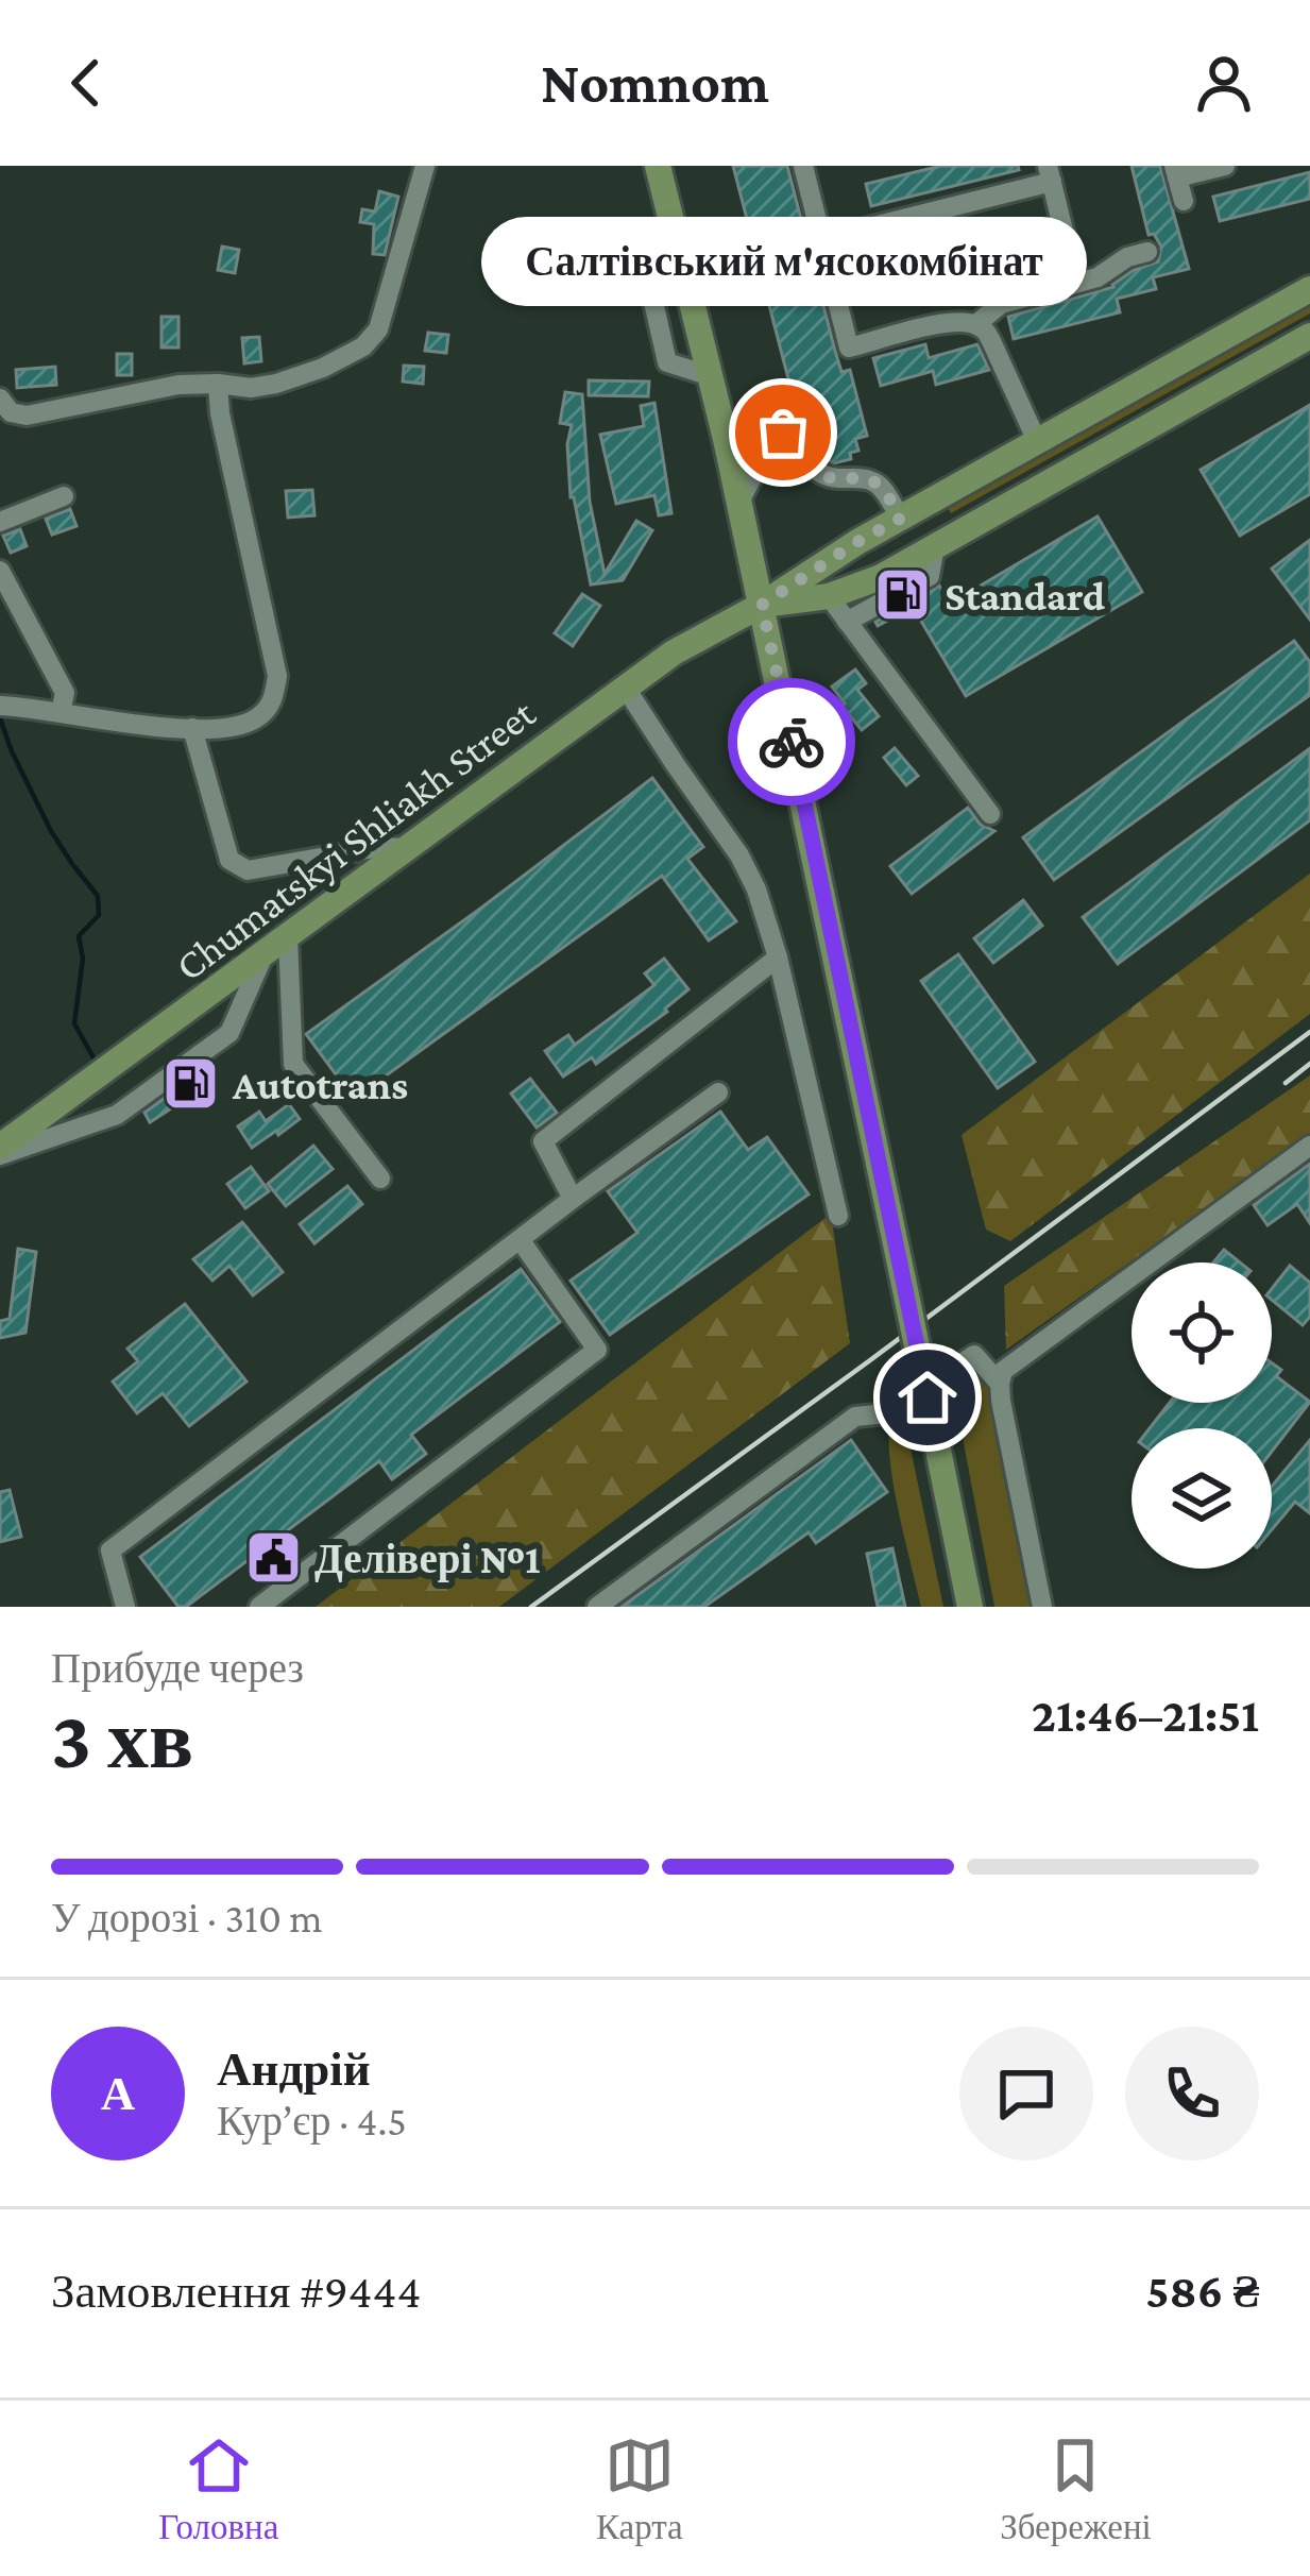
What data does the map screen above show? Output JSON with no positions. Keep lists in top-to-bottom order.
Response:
{
  "streets": {
    "main road": ["Chumatskyi Shliakh Street"]
  },
  "places": {
    "other": ["Салтівський м'ясокомбінат"],
    "fuel station": ["Standard", "Autotrans"],
    "public building": ["Делівері №1"]
  },
  "page": {
    "header": "Nomnom",
    "bubble": "Салтівський м'ясокомбінат",
    "heading": ["3 хв", "Прибуде через", "21:46–21:51"],
    "panel": [
      "Андрій",
      "Кур’єр · 4.5",
      "Замовлення #9444",
      "586 ₴"
    ],
    "bar": "У дорозі · 310 m",
    "round": "А",
    "tabs": ["Головна", "Карта", "Збережені"]
  }
}
